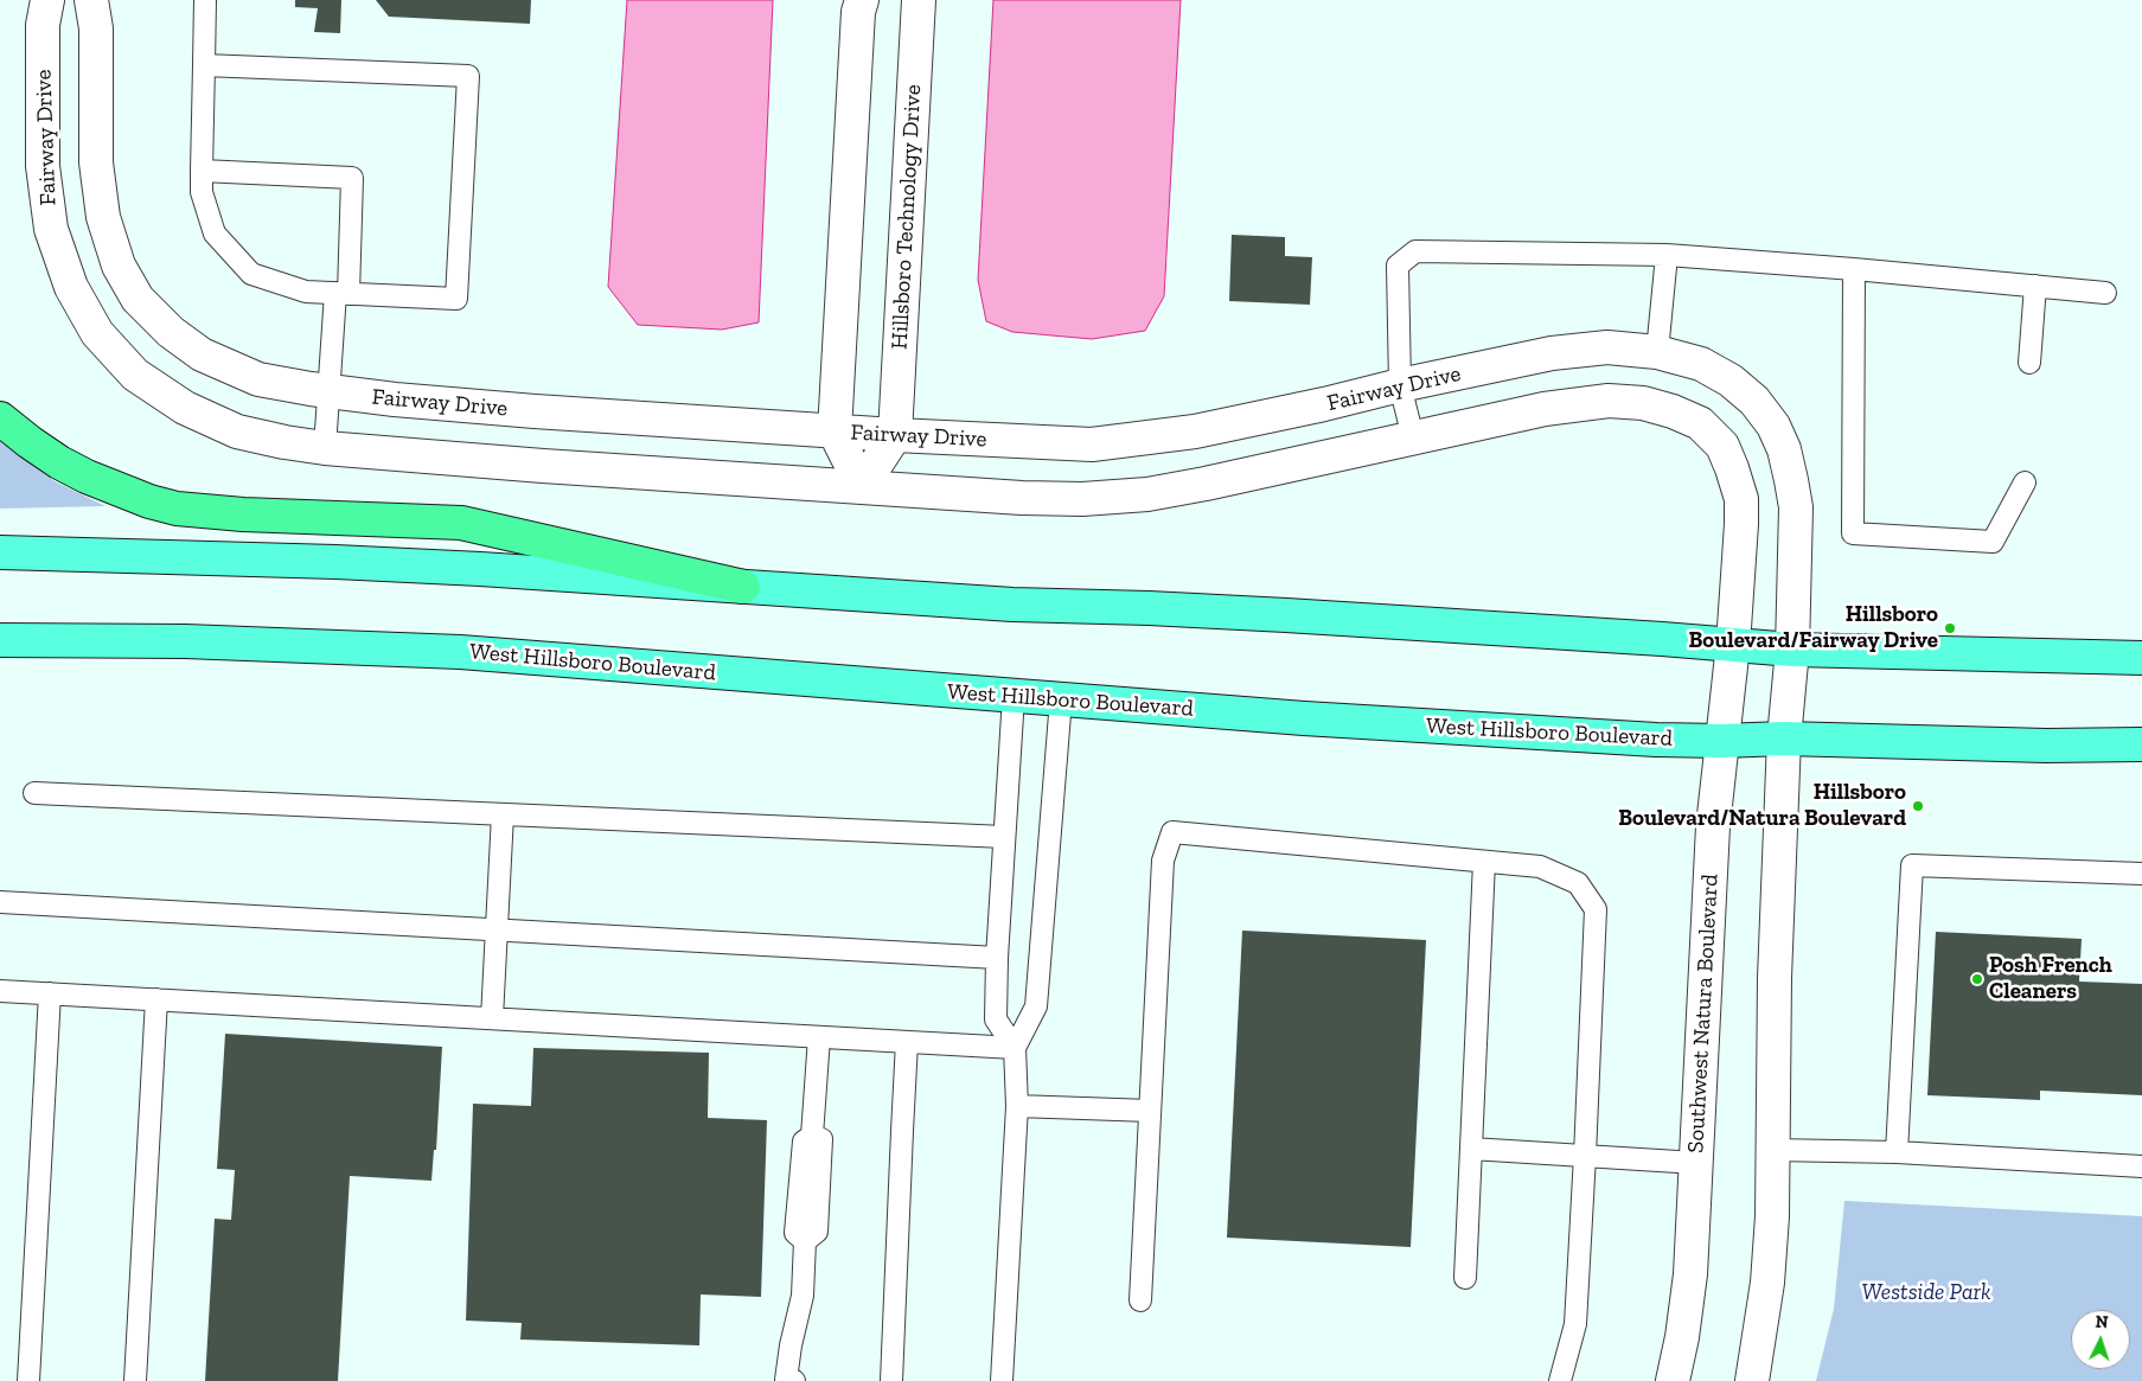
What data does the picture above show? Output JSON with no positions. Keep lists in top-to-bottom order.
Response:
{
  "streets": {
    "main road": ["West Hillsboro Boulevard"],
    "street": ["Fairway Drive", "Hillsboro Technology Drive", "Southwest Natura Boulevard"]
  },
  "crossings": [
    ["Fairway Drive", "Hillsboro Technology Drive"],
    ["Fairway Drive", "Southwest Natura Boulevard"],
    ["West Hillsboro Boulevard", "Southwest Natura Boulevard"]
  ],
  "parks": ["Westside Park"],
  "places": ["Hillsboro Boulevard/Fairway Drive", "Hillsboro Boulevard/Natura Boulevard", "Posh French Cleaners"],
  "north": "top"
}
